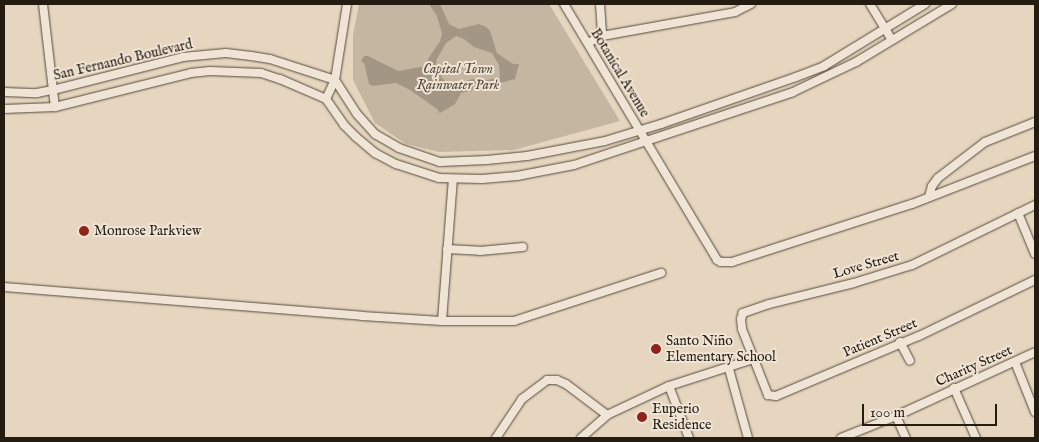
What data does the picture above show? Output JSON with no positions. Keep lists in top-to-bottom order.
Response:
{
  "streets": {
    "street": [
      "San Fernando Boulevard",
      "Botanical Avenue",
      "Love Street",
      "Patient Street",
      "Charity Street"
    ]
  },
  "crossings": [
    ["Love Street", "Patient Street"]
  ],
  "parks": ["Capital Town Rainwater Park"],
  "places": ["Monrose Parkview", "Santo Niño Elementary School", "Euperio Residence"],
  "scale_bar": "100 m"
}
